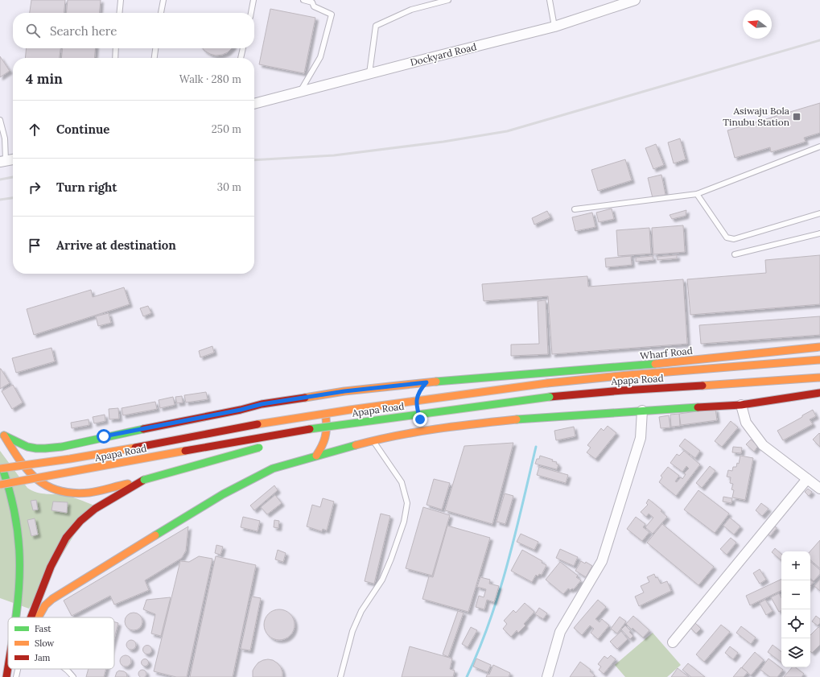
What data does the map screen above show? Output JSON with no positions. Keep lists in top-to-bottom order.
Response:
{
  "streets": {
    "main road": ["Wharf Road", "Apapa Road"],
    "street": ["Dockyard Road"]
  },
  "places": {
    "transit": ["Asiwaju Bola Tinubu Station"]
  },
  "legend": ["Fast", "Slow", "Jam"],
  "north": "left",
  "page": {
    "search": "Search here",
    "heading": ["4 min", "Walk · 280 m"],
    "list": [
      ["Continue", "250 m"],
      ["Turn right", "30 m"],
      "Arrive at destination"
    ],
    "map_buttons": ["+", "−"]
  }
}
